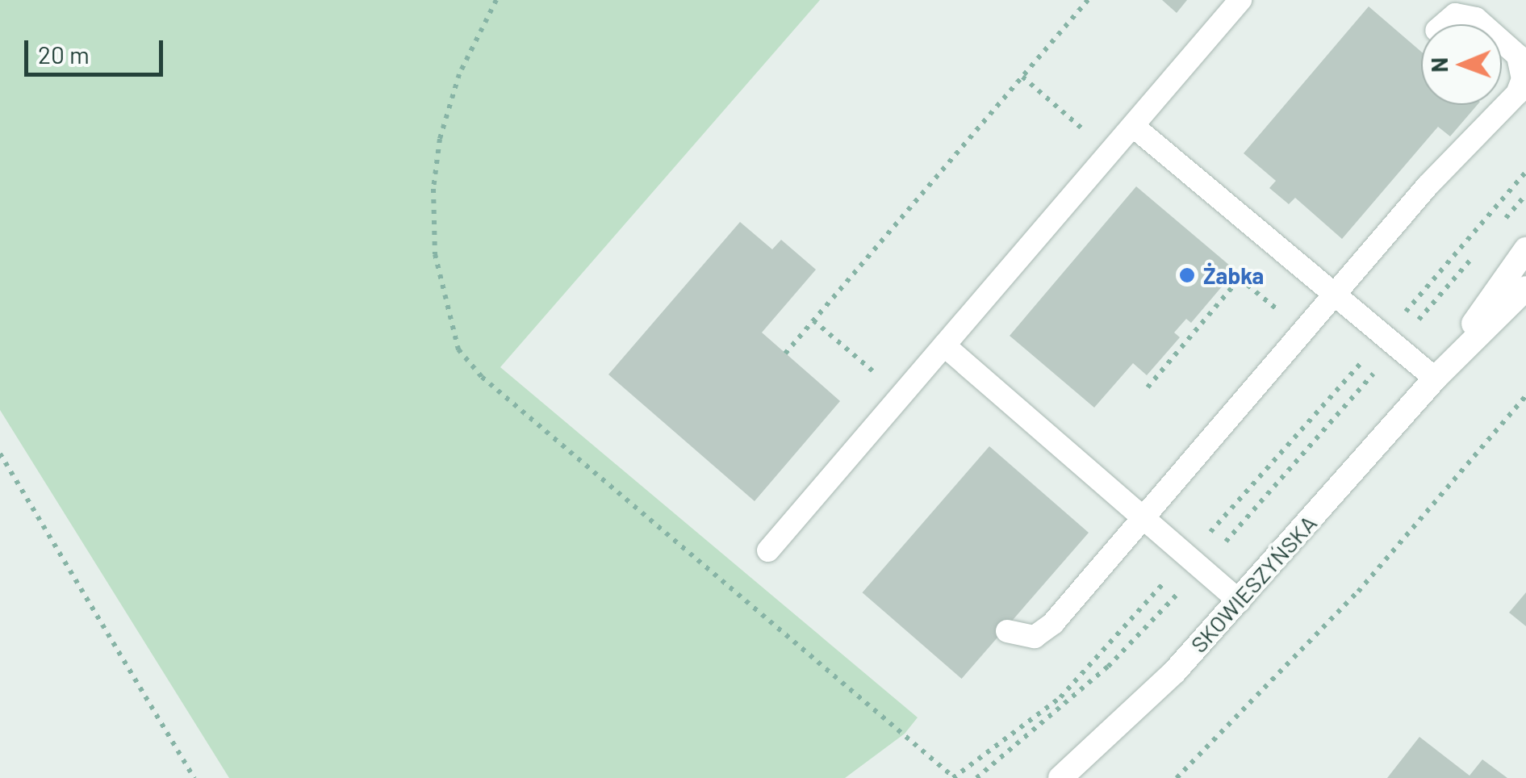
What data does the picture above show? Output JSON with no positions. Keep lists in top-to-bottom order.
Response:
{
  "streets": {
    "street": ["SKOWIESZYŃSKA"]
  },
  "places": ["Żabka"],
  "scale_bar": "20 m",
  "north": "left"
}
